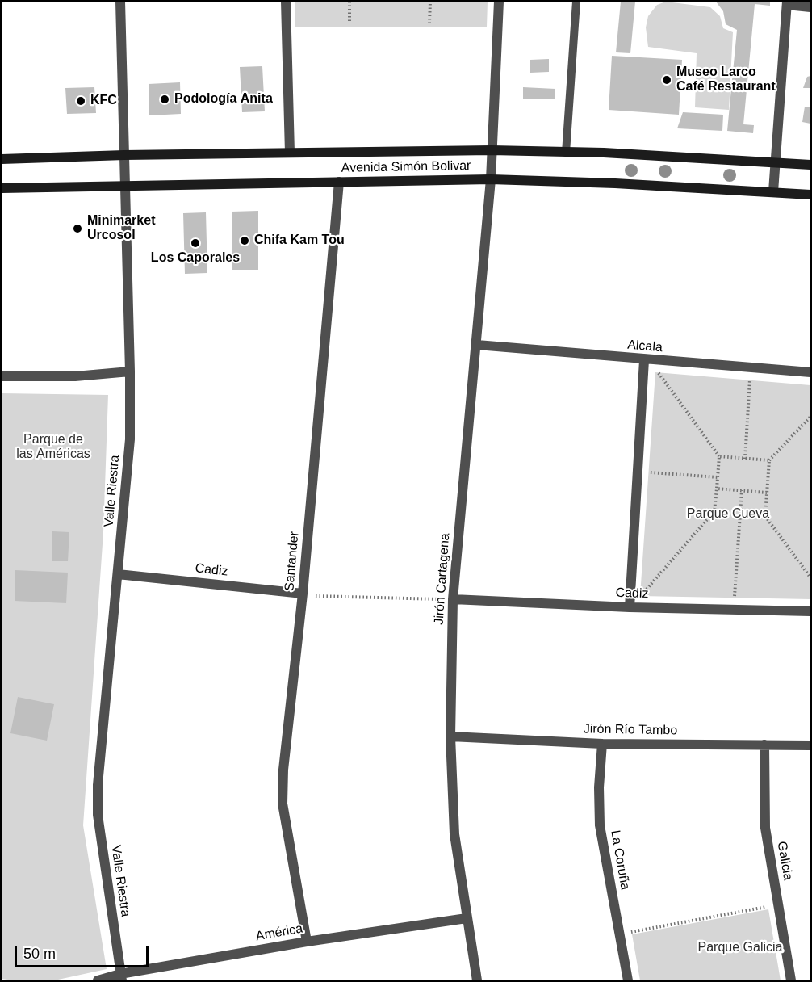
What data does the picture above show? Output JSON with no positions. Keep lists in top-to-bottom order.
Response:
{
  "streets": {
    "main road": ["Avenida Simón Bolivar"],
    "street": [
      "Alcala",
      "Valle Riestra",
      "Santander",
      "Cadiz",
      "Jirón Cartagena",
      "Jirón Río Tambo",
      "La Coruña",
      "Galicia",
      "América"
    ]
  },
  "crossings": [
    ["Avenida Simón Bolivar", "Valle Riestra"],
    ["Avenida Simón Bolivar", "Santander"],
    ["Avenida Simón Bolivar", "Jirón Cartagena"],
    ["Alcala", "Jirón Cartagena"],
    ["Valle Riestra", "Cadiz"],
    ["Valle Riestra", "América"],
    ["Santander", "Cadiz"],
    ["Santander", "América"],
    ["Cadiz", "Jirón Cartagena"],
    ["Jirón Cartagena", "Jirón Río Tambo"],
    ["Jirón Cartagena", "América"],
    ["Jirón Río Tambo", "La Coruña"],
    ["Jirón Río Tambo", "Galicia"]
  ],
  "parks": ["Parque de las Américas", "Parque Cueva", "Parque Galicia"],
  "places": [
    "Museo Larco Café Restaurant",
    "Podología Anita",
    "KFC",
    "Minimarket Urcosol",
    "Chifa Kam Tou",
    "Los Caporales"
  ],
  "scale_bar": "50 m"
}
